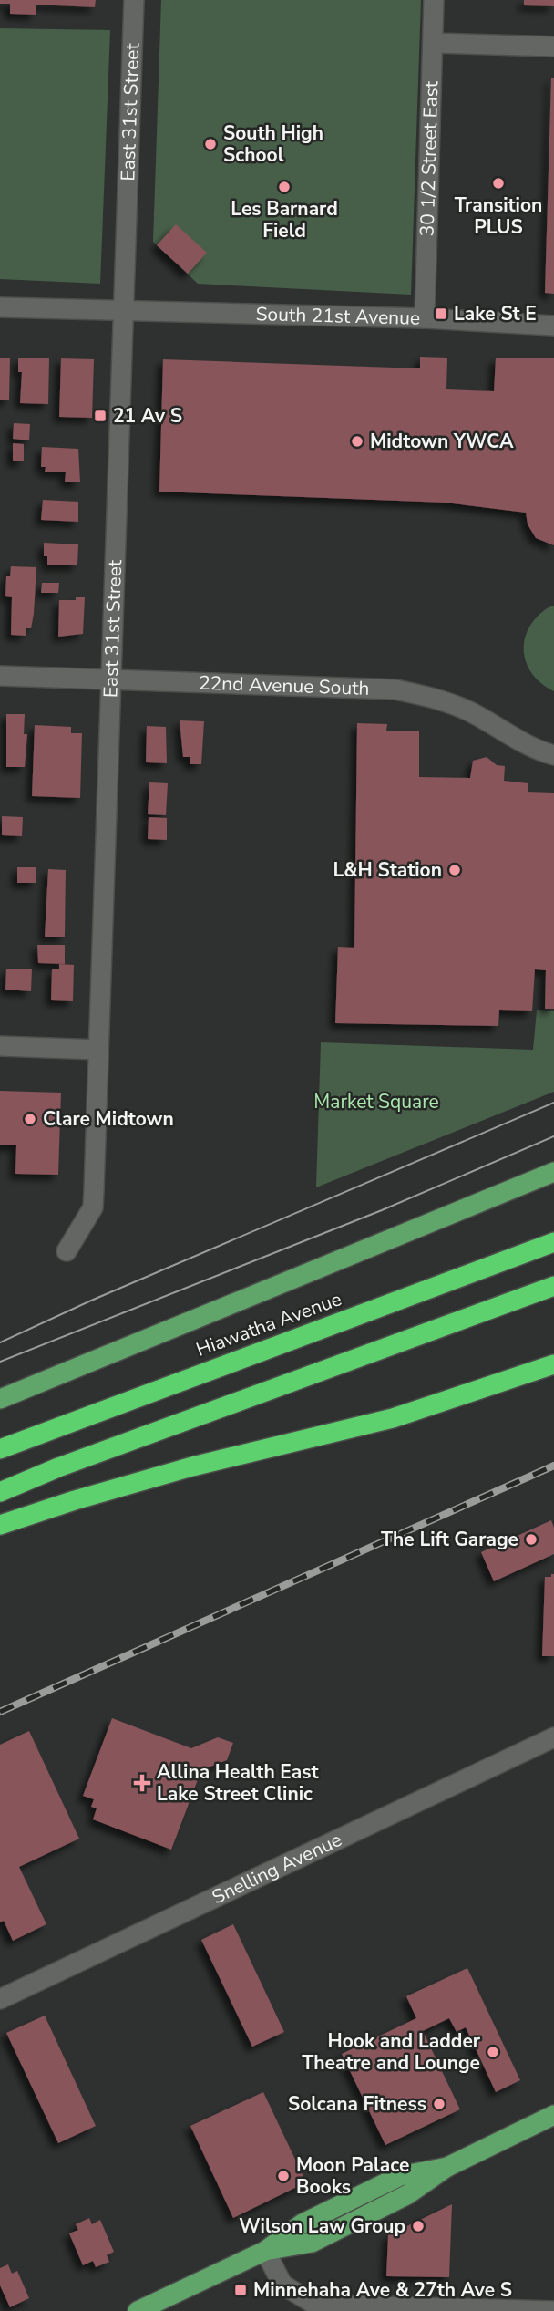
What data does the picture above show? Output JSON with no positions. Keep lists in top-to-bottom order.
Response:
{
  "streets": {
    "highway": ["Hiawatha Avenue"],
    "street": [
      "East 31st Street",
      "30 1/2 Street East",
      "South 21st Avenue",
      "22nd Avenue South",
      "Snelling Avenue"
    ]
  },
  "crossings": [
    ["East 31st Street", "South 21st Avenue"],
    ["East 31st Street", "22nd Avenue South"],
    ["30 1/2 Street East", "South 21st Avenue"]
  ],
  "parks": ["Market Square"],
  "places": {
    "other": [
      "South High School",
      "Transition PLUS",
      "Les Barnard Field",
      "Midtown YWCA",
      "L&H Station",
      "Clare Midtown",
      "The Lift Garage",
      "Hook and Ladder Theatre and Lounge",
      "Solcana Fitness",
      "Moon Palace Books",
      "Wilson Law Group"
    ],
    "transit": ["Lake St E", "21 Av S", "Minnehaha Ave & 27th Ave S"],
    "health": ["Allina Health East Lake Street Clinic"]
  }
}
